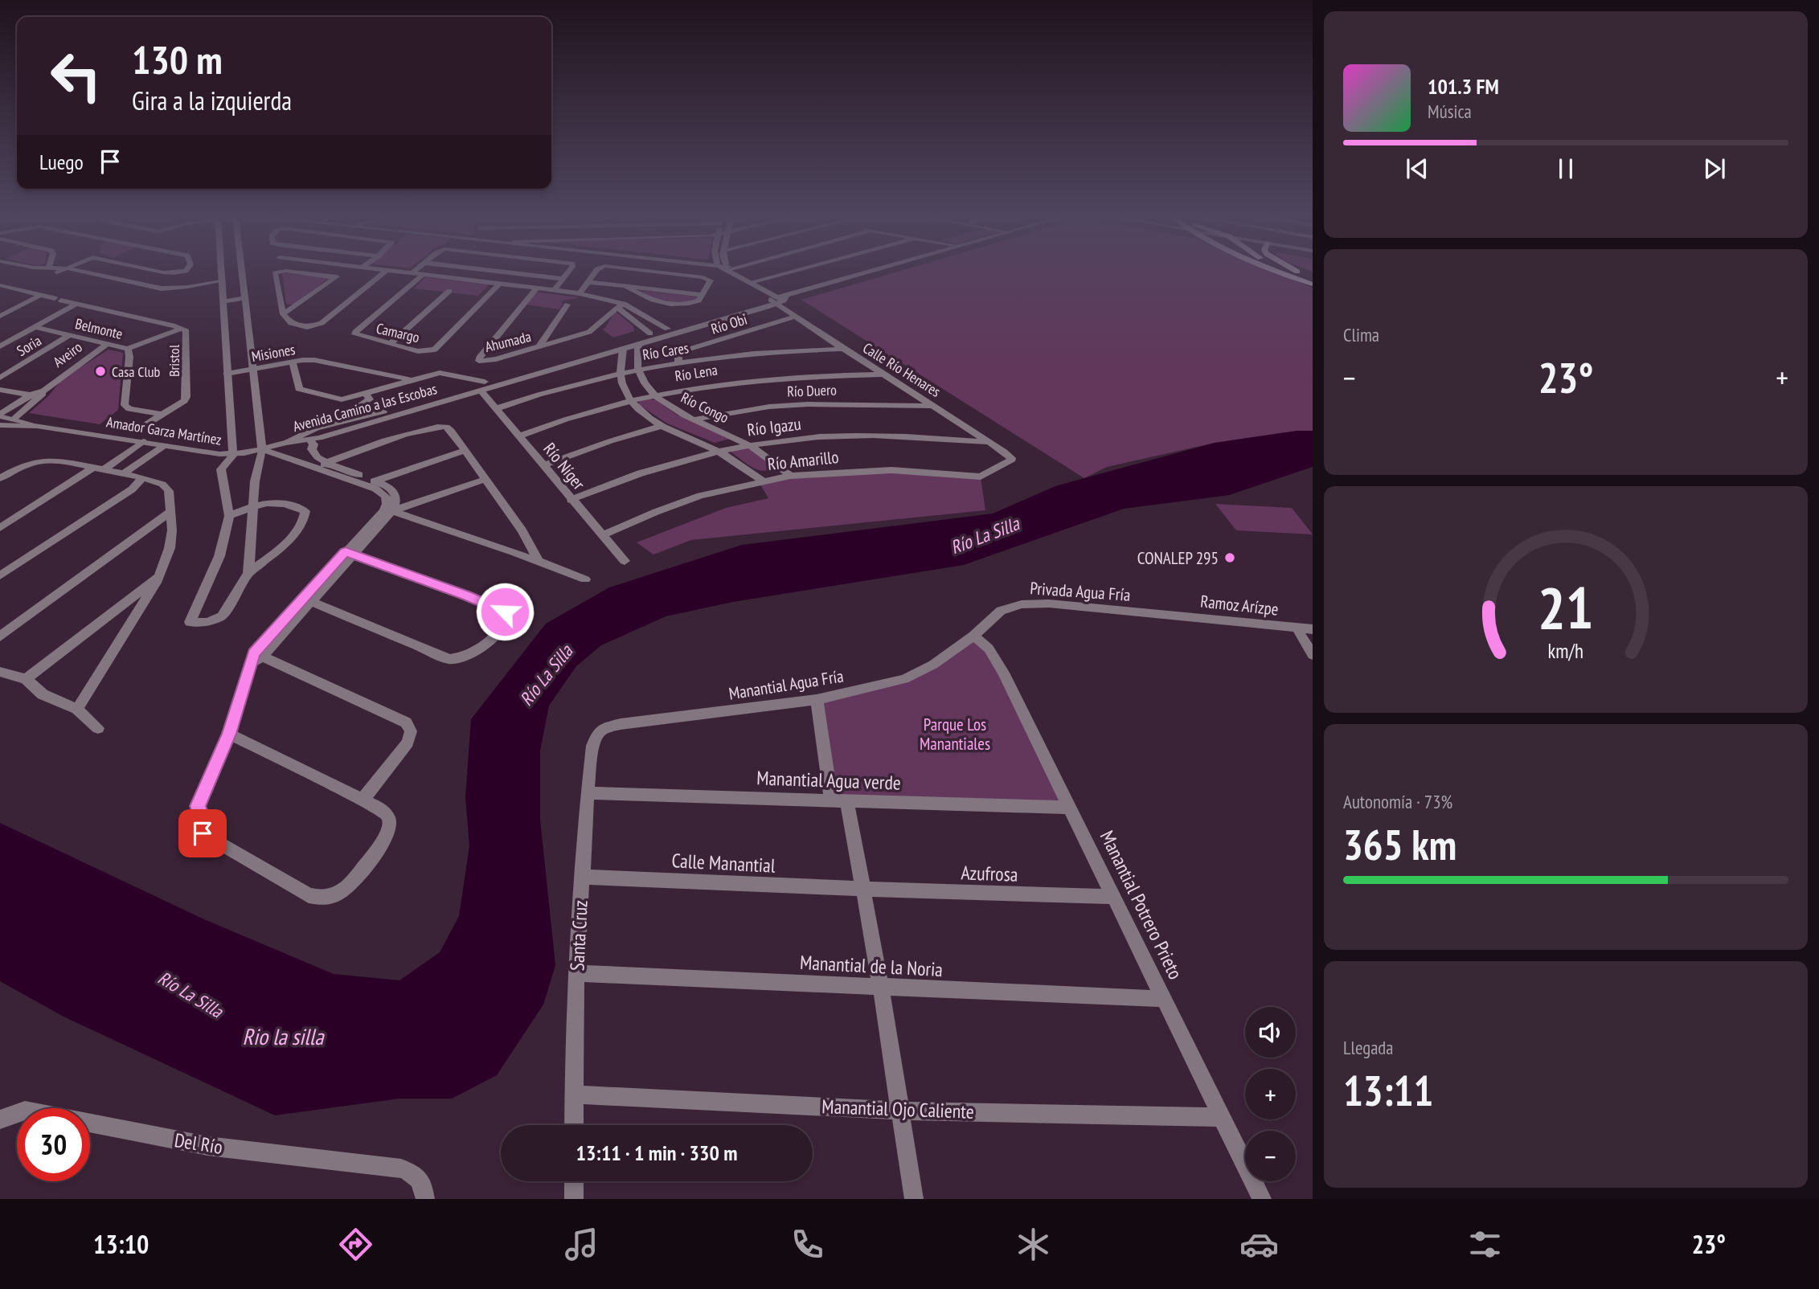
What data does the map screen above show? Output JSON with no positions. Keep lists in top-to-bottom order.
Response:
{
  "streets": {
    "street": [
      "Río Obi",
      "Belmonte",
      "Camargo",
      "Ahumada",
      "Soria",
      "Río Cares",
      "Misiones",
      "Aveiro",
      "Bristol",
      "Calle Río Henares",
      "Río Lena",
      "Río Duero",
      "Avenida Camino a las Escobas",
      "Río Congo",
      "Río Igazu",
      "Amador Garza Martínez",
      "Río Amarillo",
      "Río Níger",
      "Privada Agua Fría",
      "Ramoz Arízpe",
      "Manantial Agua Fría",
      "Manantial Agua verde",
      "Calle Manantial",
      "Azufrosa",
      "Manantial Potrero Prieto",
      "Santa Cruz",
      "Manantial de la Noria",
      "Manantial Ojo Caliente",
      "Del Río"
    ]
  },
  "crossings": [
    ["Río Obi", "Río Cares"],
    ["Río Obi", "Calle Río Henares"],
    ["Belmonte", "Soria"],
    ["Belmonte", "Aveiro"],
    ["Belmonte", "Bristol"],
    ["Río Cares", "Calle Río Henares"],
    ["Río Cares", "Río Congo"],
    ["Río Cares", "Río Níger"],
    ["Aveiro", "Amador Garza Martínez"],
    ["Calle Río Henares", "Río Lena"],
    ["Calle Río Henares", "Río Duero"],
    ["Calle Río Henares", "Avenida Camino a las Escobas"],
    ["Calle Río Henares", "Río Igazu"],
    ["Calle Río Henares", "Río Amarillo"],
    ["Río Lena", "Río Congo"],
    ["Río Lena", "Río Níger"],
    ["Río Duero", "Río Congo"],
    ["Avenida Camino a las Escobas", "Río Congo"],
    ["Avenida Camino a las Escobas", "Amador Garza Martínez"],
    ["Avenida Camino a las Escobas", "Río Níger"],
    ["Río Congo", "Río Igazu"],
    ["Río Congo", "Río Amarillo"],
    ["Río Igazu", "Río Níger"],
    ["Río Amarillo", "Río Níger"],
    ["Privada Agua Fría", "Ramoz Arízpe"],
    ["Privada Agua Fría", "Manantial Agua Fría"],
    ["Privada Agua Fría", "Manantial Potrero Prieto"],
    ["Manantial Agua Fría", "Manantial Potrero Prieto"],
    ["Manantial Agua Fría", "Santa Cruz"],
    ["Manantial Agua verde", "Manantial Potrero Prieto"],
    ["Manantial Agua verde", "Santa Cruz"],
    ["Calle Manantial", "Azufrosa"],
    ["Calle Manantial", "Santa Cruz"],
    ["Azufrosa", "Manantial Potrero Prieto"],
    ["Manantial Potrero Prieto", "Manantial de la Noria"],
    ["Manantial Potrero Prieto", "Manantial Ojo Caliente"],
    ["Santa Cruz", "Manantial de la Noria"],
    ["Santa Cruz", "Manantial Ojo Caliente"]
  ],
  "water": ["Río La Silla", "Rio la silla"],
  "parks": ["Parque Los Manantiales"],
  "places": ["Casa Club", "CONALEP 295"],
  "page": {
    "turn": ["130 m", "Gira a la izquierda"],
    "song": ["101.3 FM", "Música"],
    "then": "Luego",
    "tile": [
      "Clima",
      ["Autonomía · 73%", "365 km"],
      ["Llegada", "13:11"]
    ],
    "heat": ["−", "23°", "+"],
    "map_buttons": ["+", "−"],
    "limit": "30",
    "trip": "13:11 · 1 min · 330 m",
    "tabs": ["13:10", "23°"],
    "gauge": ["21", "km/h"]
  }
}
